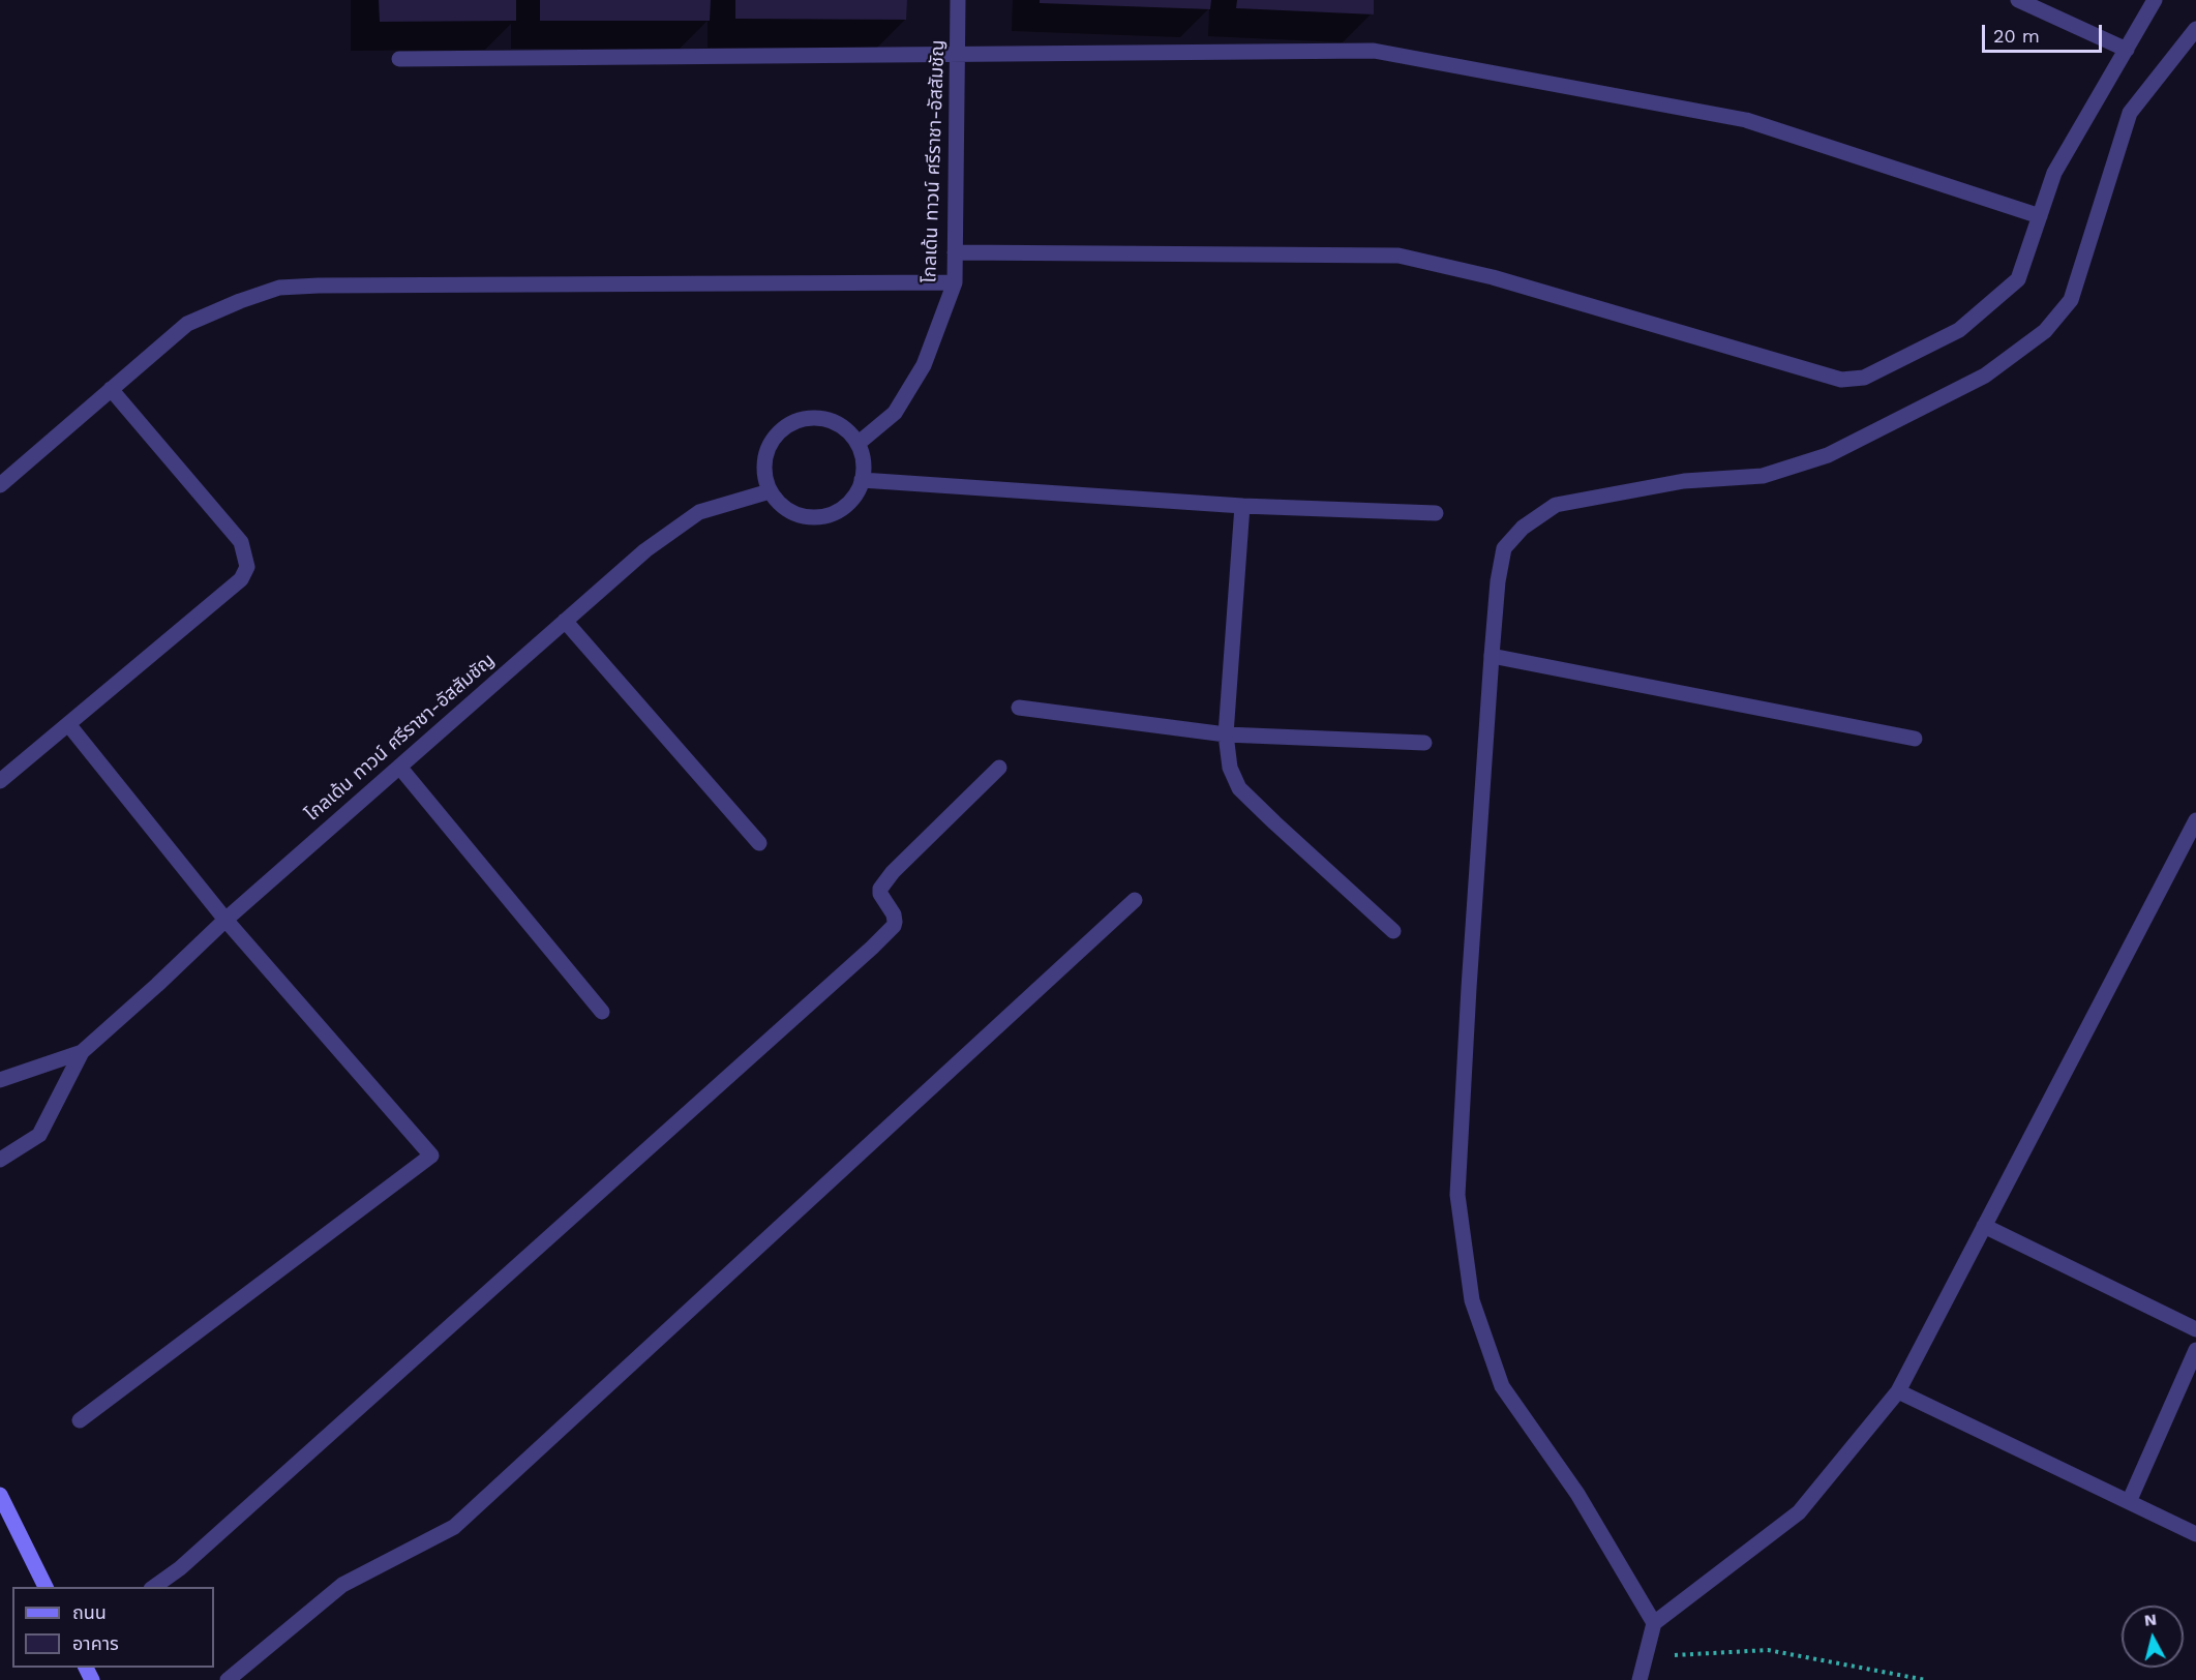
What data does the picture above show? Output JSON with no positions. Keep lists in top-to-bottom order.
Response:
{
  "streets": {
    "street": ["โกลเด้น ทาวน์ ศรีราชา-อัสสัมชัญ"]
  },
  "legend": ["ถนน", "อาคาร"],
  "scale_bar": "20 m",
  "north": "top"
}
